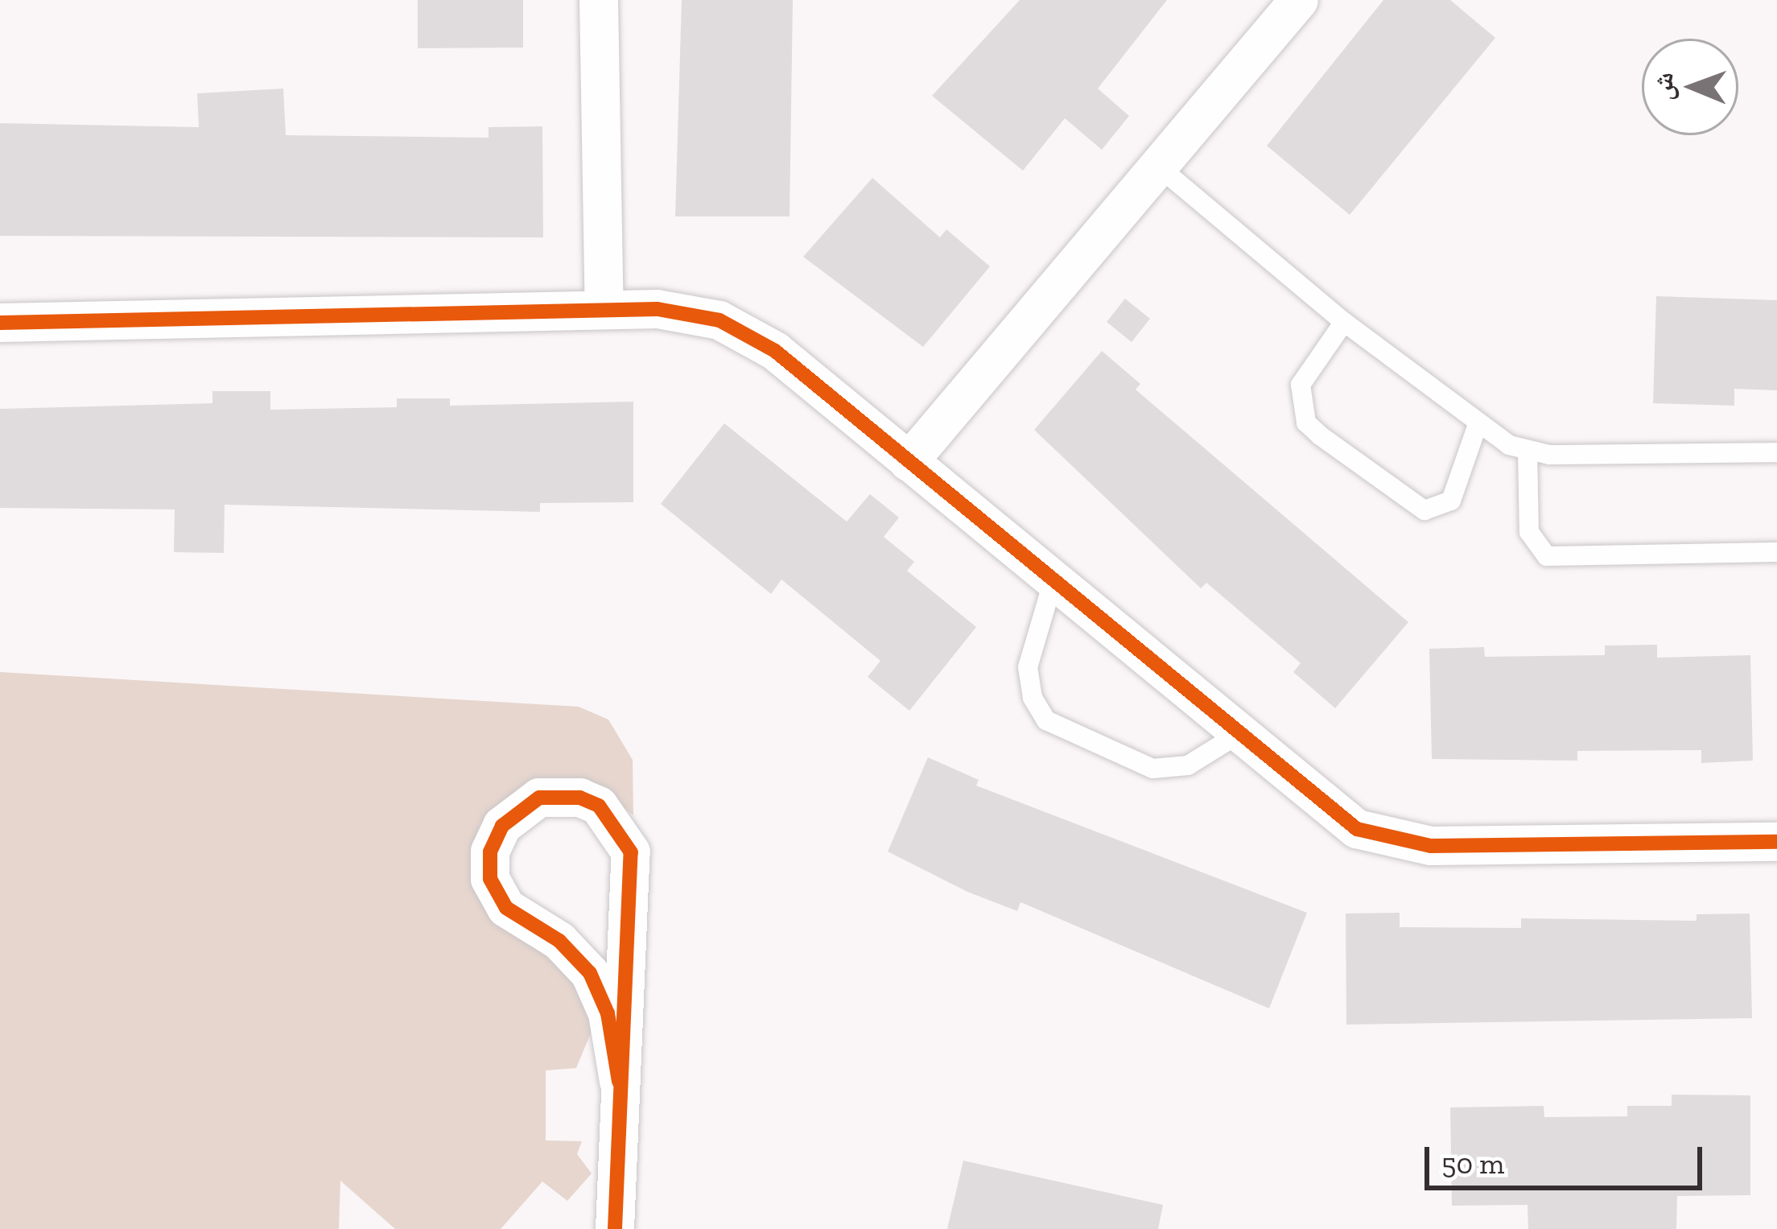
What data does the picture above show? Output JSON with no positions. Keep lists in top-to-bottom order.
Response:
{
  "scale_bar": "50 m",
  "north": "left"
}
